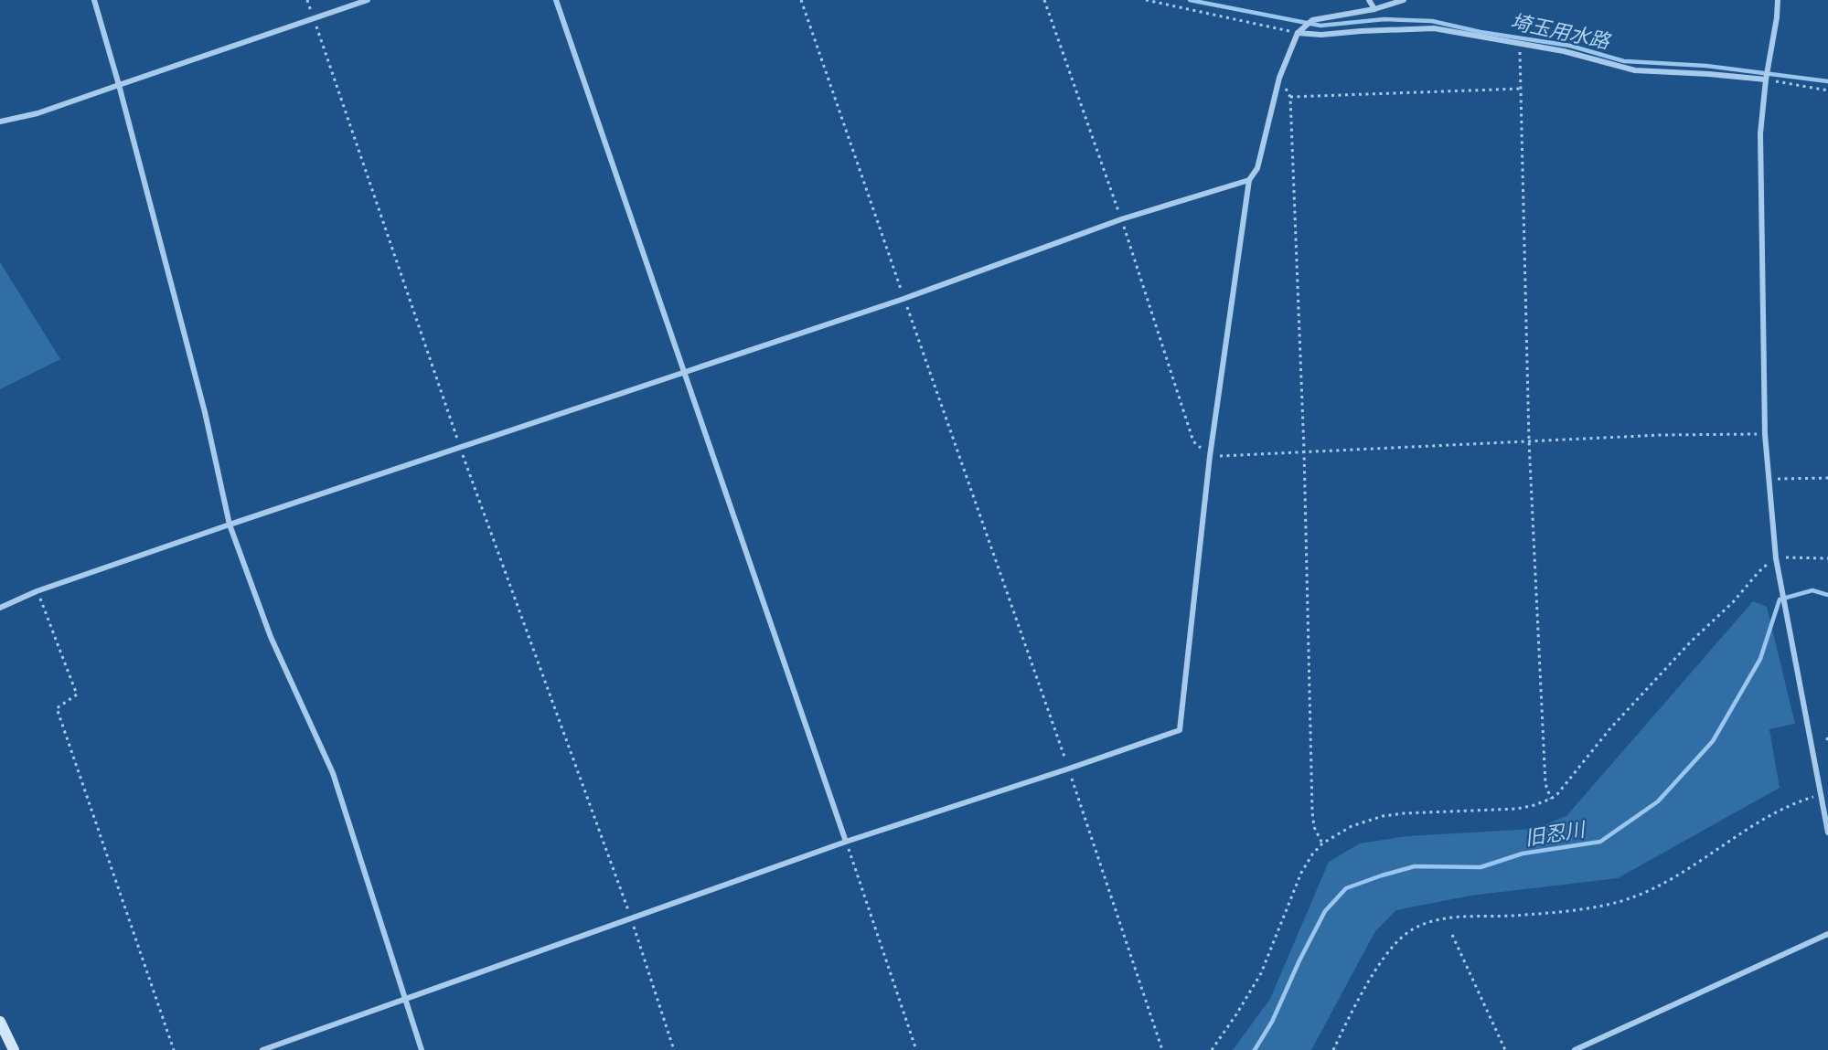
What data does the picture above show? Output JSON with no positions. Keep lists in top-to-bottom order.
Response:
{
  "water": ["埼玉用水路", "旧忍川"]
}
